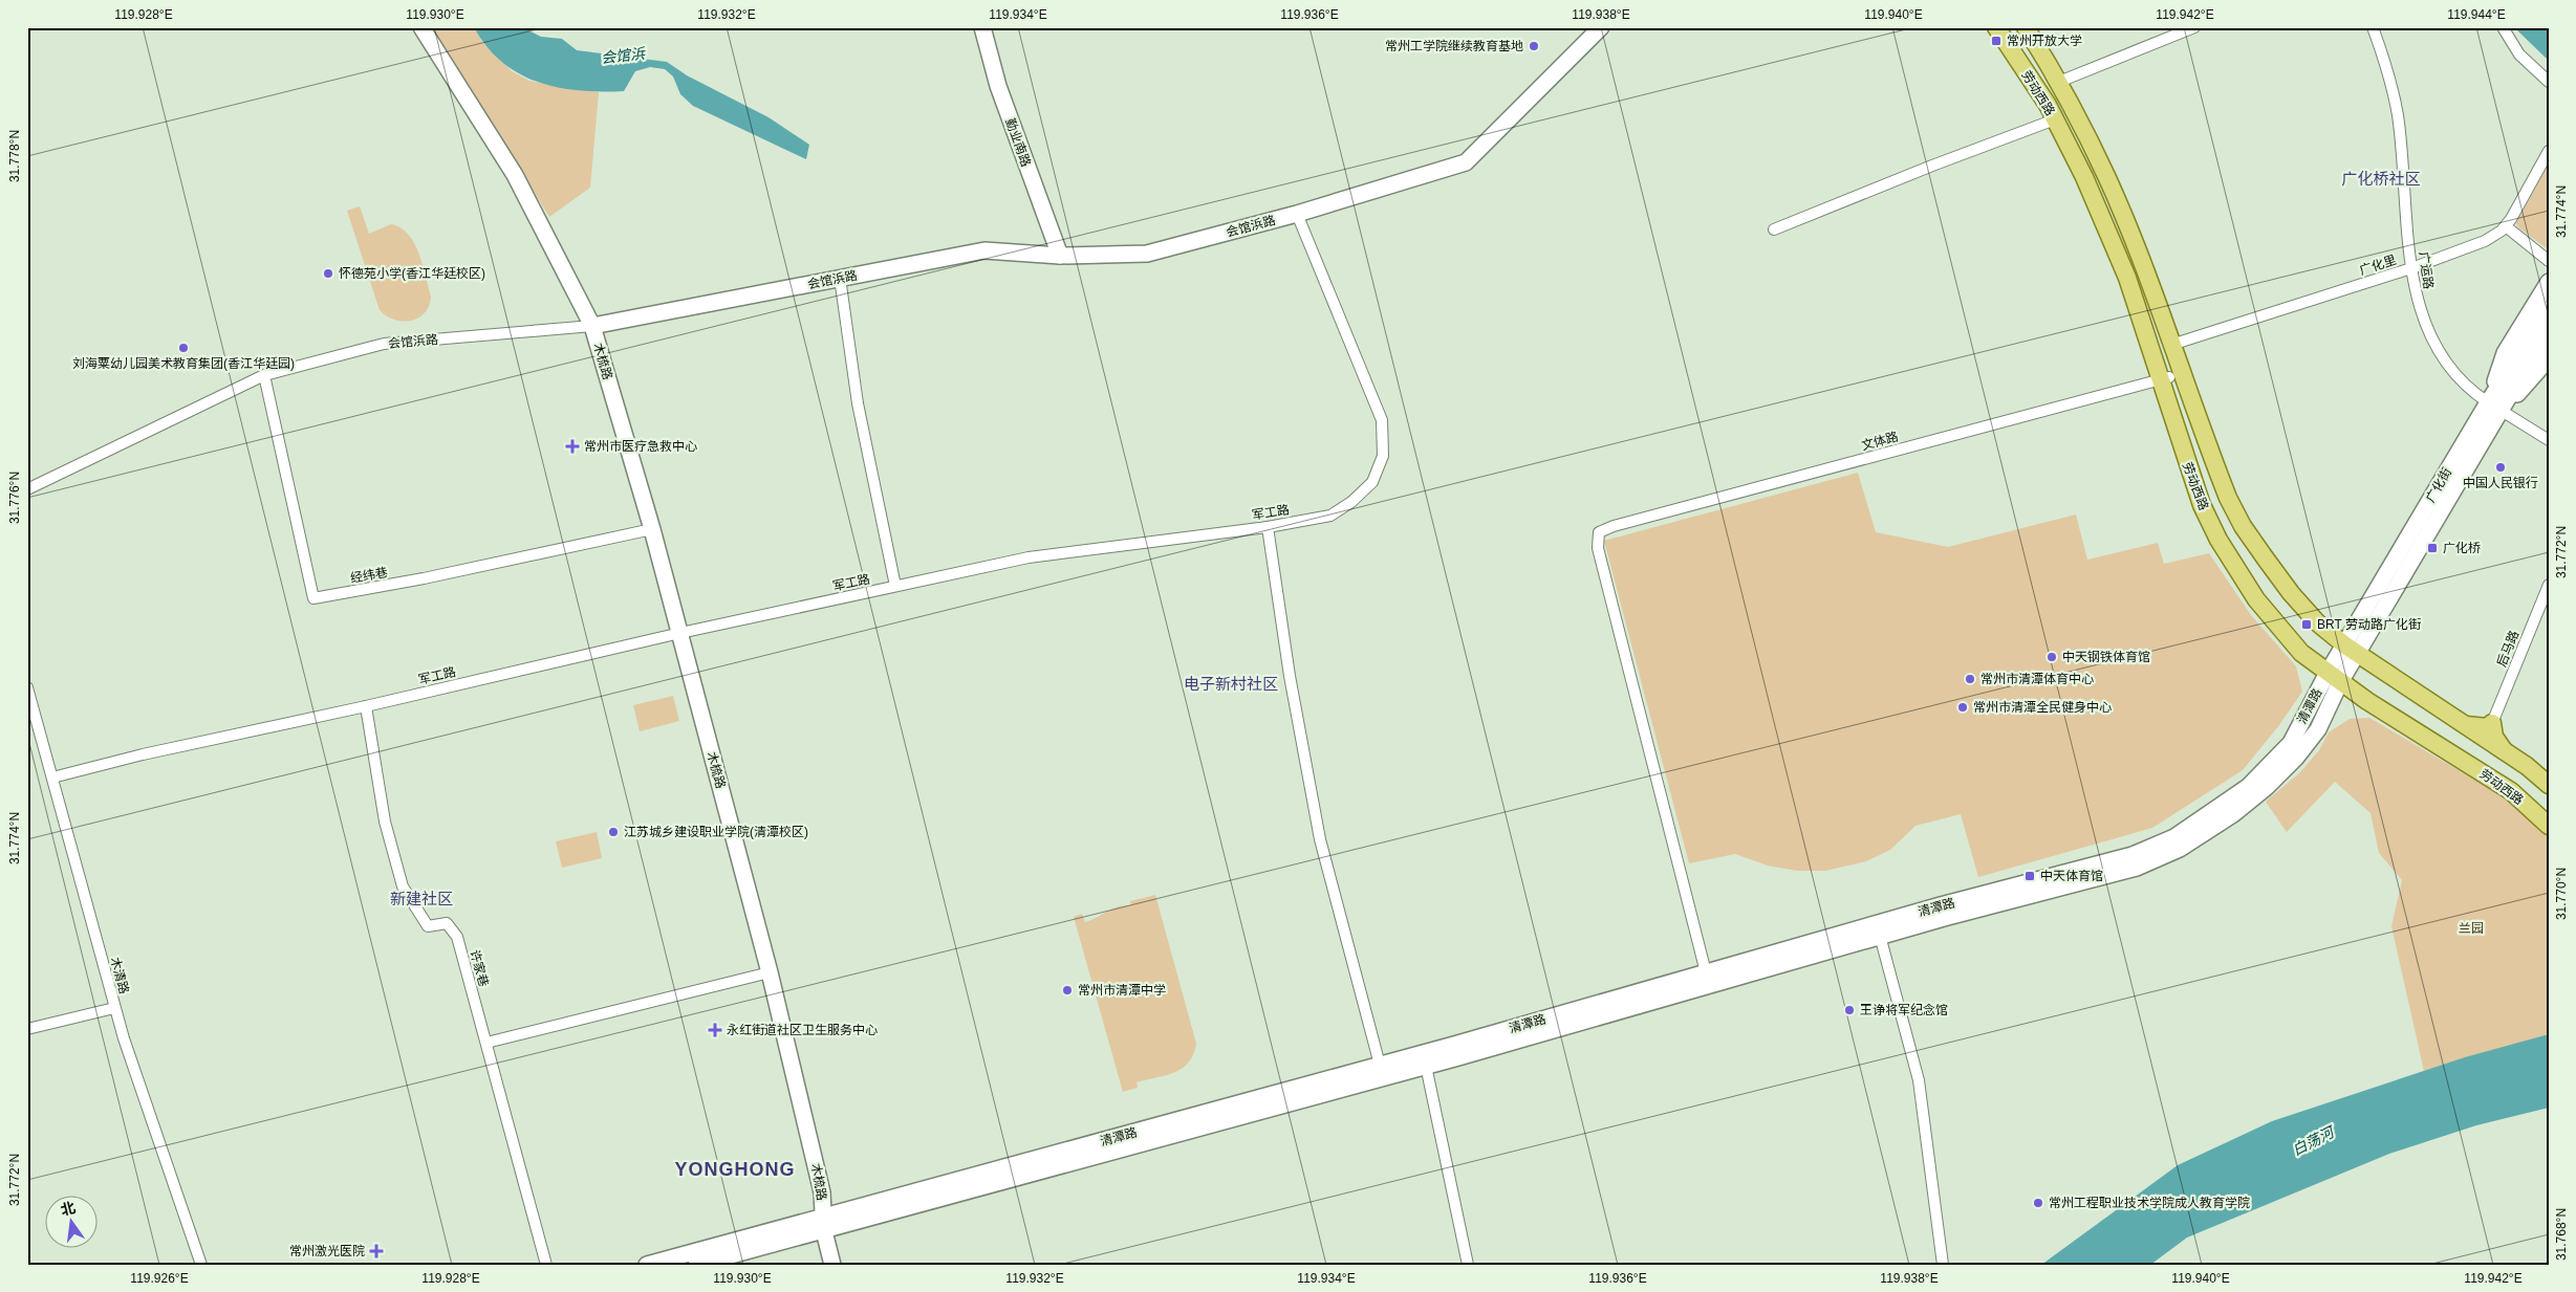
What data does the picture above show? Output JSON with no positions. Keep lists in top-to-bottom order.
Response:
{
  "streets": {
    "main road": [
      "劳动西路",
      "勤业南路",
      "会馆浜路",
      "木梳路",
      "广化街",
      "清潭路"
    ],
    "street": [
      "广化里",
      "广运路",
      "文体路",
      "军工路",
      "经纬巷",
      "后马路",
      "许家巷",
      "木清路"
    ]
  },
  "crossings": [
    ["劳动西路", "广化里"],
    ["劳动西路", "文体路"],
    ["劳动西路", "广化街"],
    ["劳动西路", "清潭路"],
    ["勤业南路", "会馆浜路"],
    ["会馆浜路", "木梳路"],
    ["会馆浜路", "军工路"],
    ["会馆浜路", "经纬巷"],
    ["广化里", "广运路"],
    ["广运路", "广化街"],
    ["木梳路", "军工路"],
    ["木梳路", "经纬巷"],
    ["木梳路", "清潭路"],
    ["文体路", "清潭路"],
    ["广化街", "清潭路"],
    ["军工路", "许家巷"],
    ["军工路", "木清路"]
  ],
  "districts": [
    "广化桥社区",
    "电子新村社区",
    "新建社区",
    "YONGHONG"
  ],
  "water": ["会馆浜", "白荡河"],
  "parks": ["兰园"],
  "places": {
    "transit": [
      "常州开放大学",
      "广化桥",
      "BRT 劳动路广化街",
      "中天体育馆"
    ],
    "other": [
      "常州工学院继续教育基地",
      "怀德苑小学(香江华廷校区)",
      "刘海粟幼儿园美术教育集团(香江华廷园)",
      "中国人民银行",
      "中天钢铁体育馆",
      "常州市清潭体育中心",
      "常州市清潭全民健身中心",
      "江苏城乡建设职业学院(清潭校区)",
      "常州市清潭中学",
      "王诤将军纪念馆",
      "常州工程职业技术学院成人教育学院"
    ],
    "health": ["常州市医疗急救中心", "永红街道社区卫生服务中心", "常州激光医院"]
  },
  "north": "top",
  "coordinates": [
    "119.928°E",
    "119.930°E",
    "119.932°E",
    "119.934°E",
    "119.936°E",
    "119.938°E",
    "119.940°E",
    "119.942°E",
    "119.944°E",
    "31.778°N",
    "31.774°N",
    "31.776°N",
    "31.772°N",
    "31.770°N",
    "31.768°N",
    "119.926°E"
  ]
}
